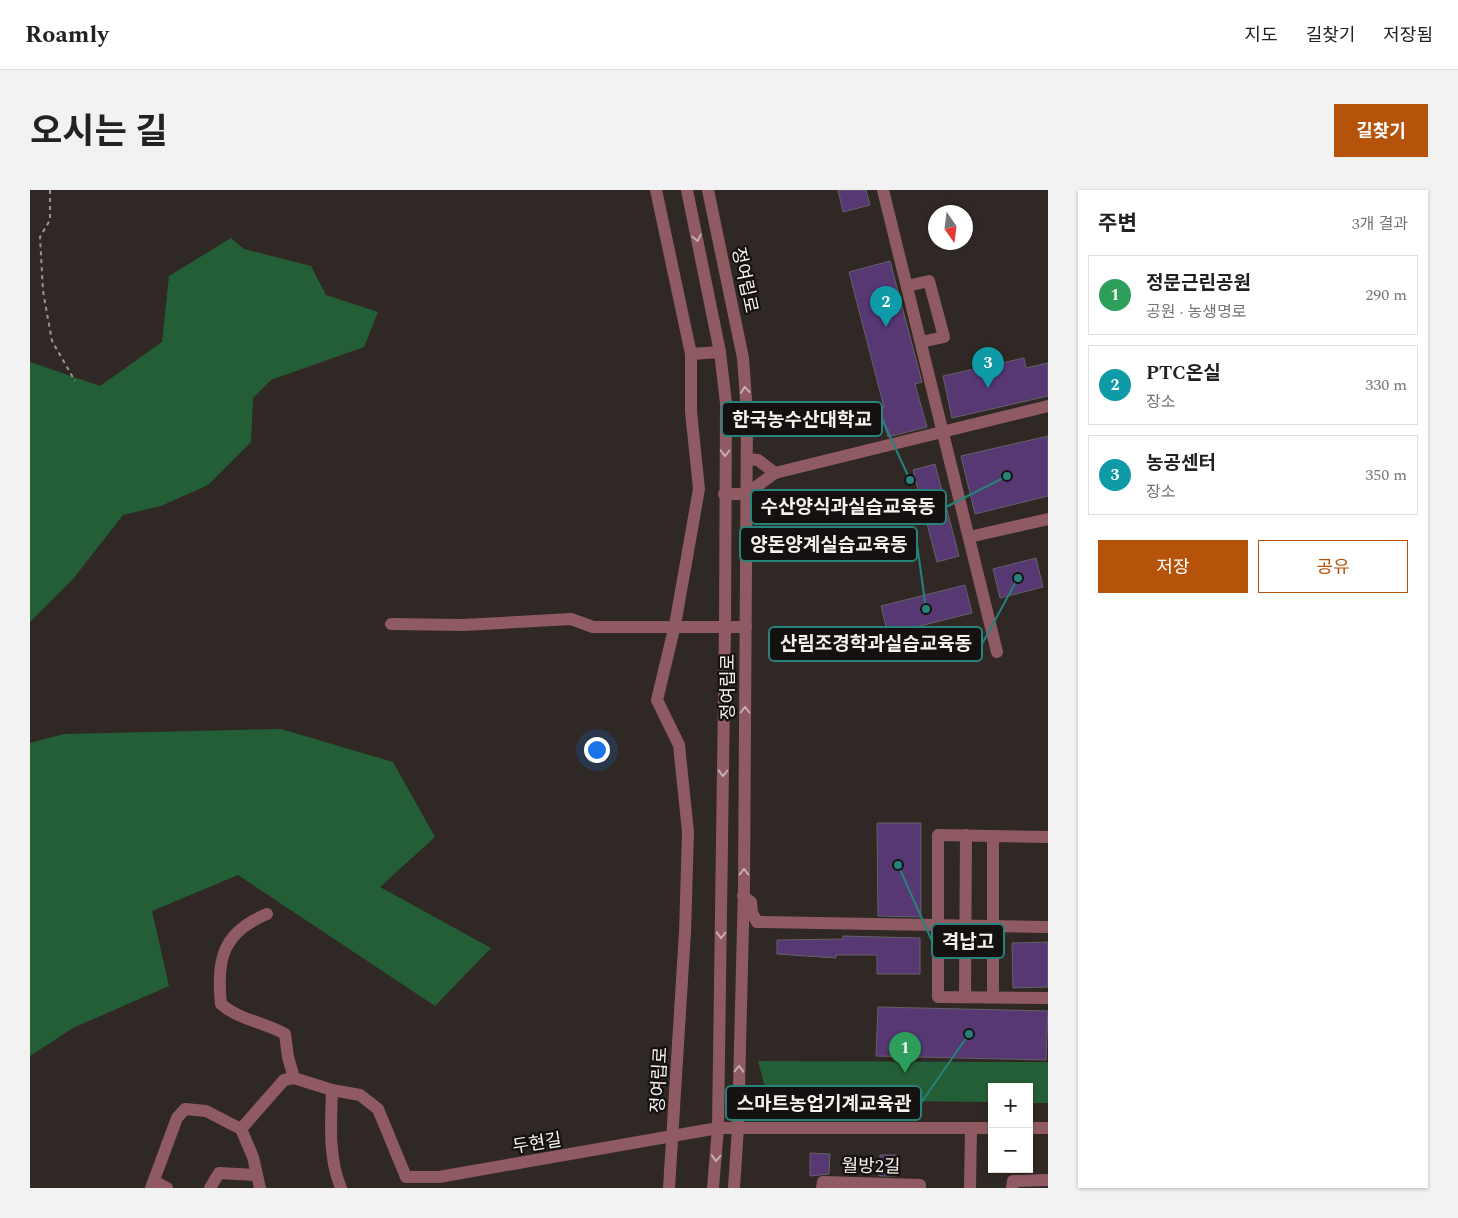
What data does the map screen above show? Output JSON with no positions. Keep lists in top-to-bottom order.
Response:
{
  "streets": {
    "street": ["정여립로", "두현길", "월방2길"]
  },
  "crossings": [
    ["정여립로", "두현길"]
  ],
  "places": [
    "수산양식과실습교육동",
    "한국농수산대학교",
    "산림조경학과실습교육동",
    "양돈양계실습교육동",
    "격납고",
    "스마트농업기계교육관"
  ],
  "north": "bottom",
  "page": {
    "header": "Roamly",
    "nav": ["지도", "길찾기", "저장됨"],
    "title": "오시는 길",
    "buttons": [
      "길찾기",
      ["저장", "공유"]
    ],
    "heading": ["주변", "3개 결과"],
    "list": [
      {
        "mark": "1",
        "name": "정문근린공원",
        "note": "공원 · 농생명로",
        "value": "290 m"
      },
      {
        "mark": "2",
        "name": "PTC온실",
        "note": "장소",
        "value": "330 m"
      },
      {
        "mark": "3",
        "name": "농공센터",
        "note": "장소",
        "value": "350 m"
      }
    ],
    "pins": ["2", "3", "1"],
    "map_buttons": ["+", "−"]
  }
}
